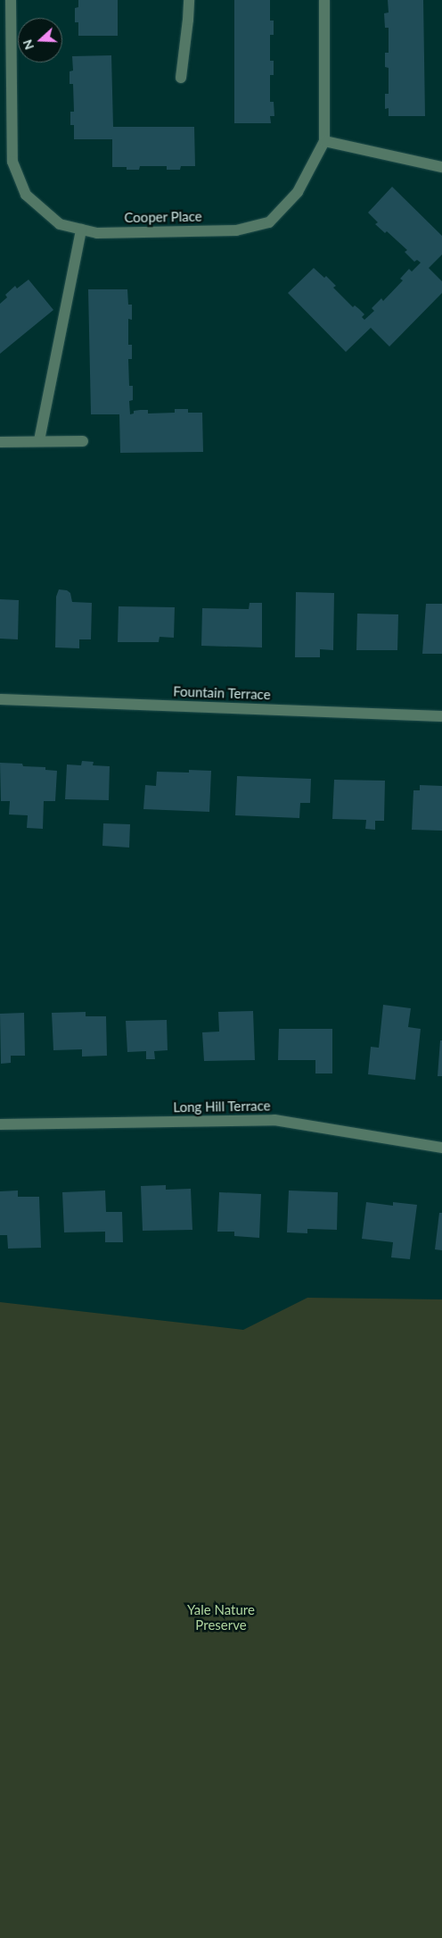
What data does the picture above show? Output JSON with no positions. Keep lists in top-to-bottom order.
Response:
{
  "streets": {
    "street": ["Cooper Place", "Fountain Terrace", "Long Hill Terrace"]
  },
  "parks": ["Yale Nature Preserve"],
  "north": "left"
}
